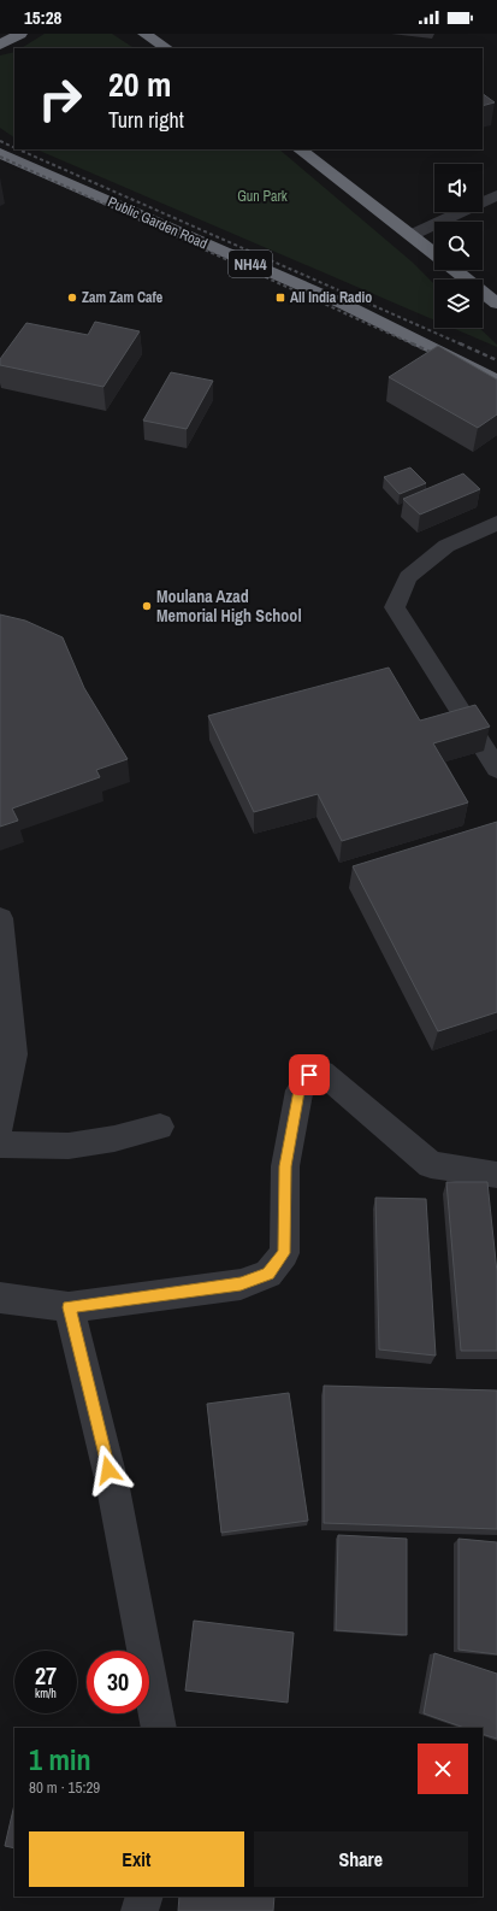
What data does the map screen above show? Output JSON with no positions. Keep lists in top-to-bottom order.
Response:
{
  "streets": {
    "highway": ["Public Garden Road", "NH44"]
  },
  "parks": ["Gun Park"],
  "places": {
    "other": ["Zam Zam Cafe", "Moulana Azad Memorial High School"],
    "transit": ["All India Radio"]
  },
  "page": {
    "status": "15:28",
    "turn": ["20 m", "Turn right"],
    "speed": "27 km/h",
    "limit": "30",
    "heading": ["1 min", "80 m · 15:29"],
    "buttons": ["Exit", "Share"]
  }
}
